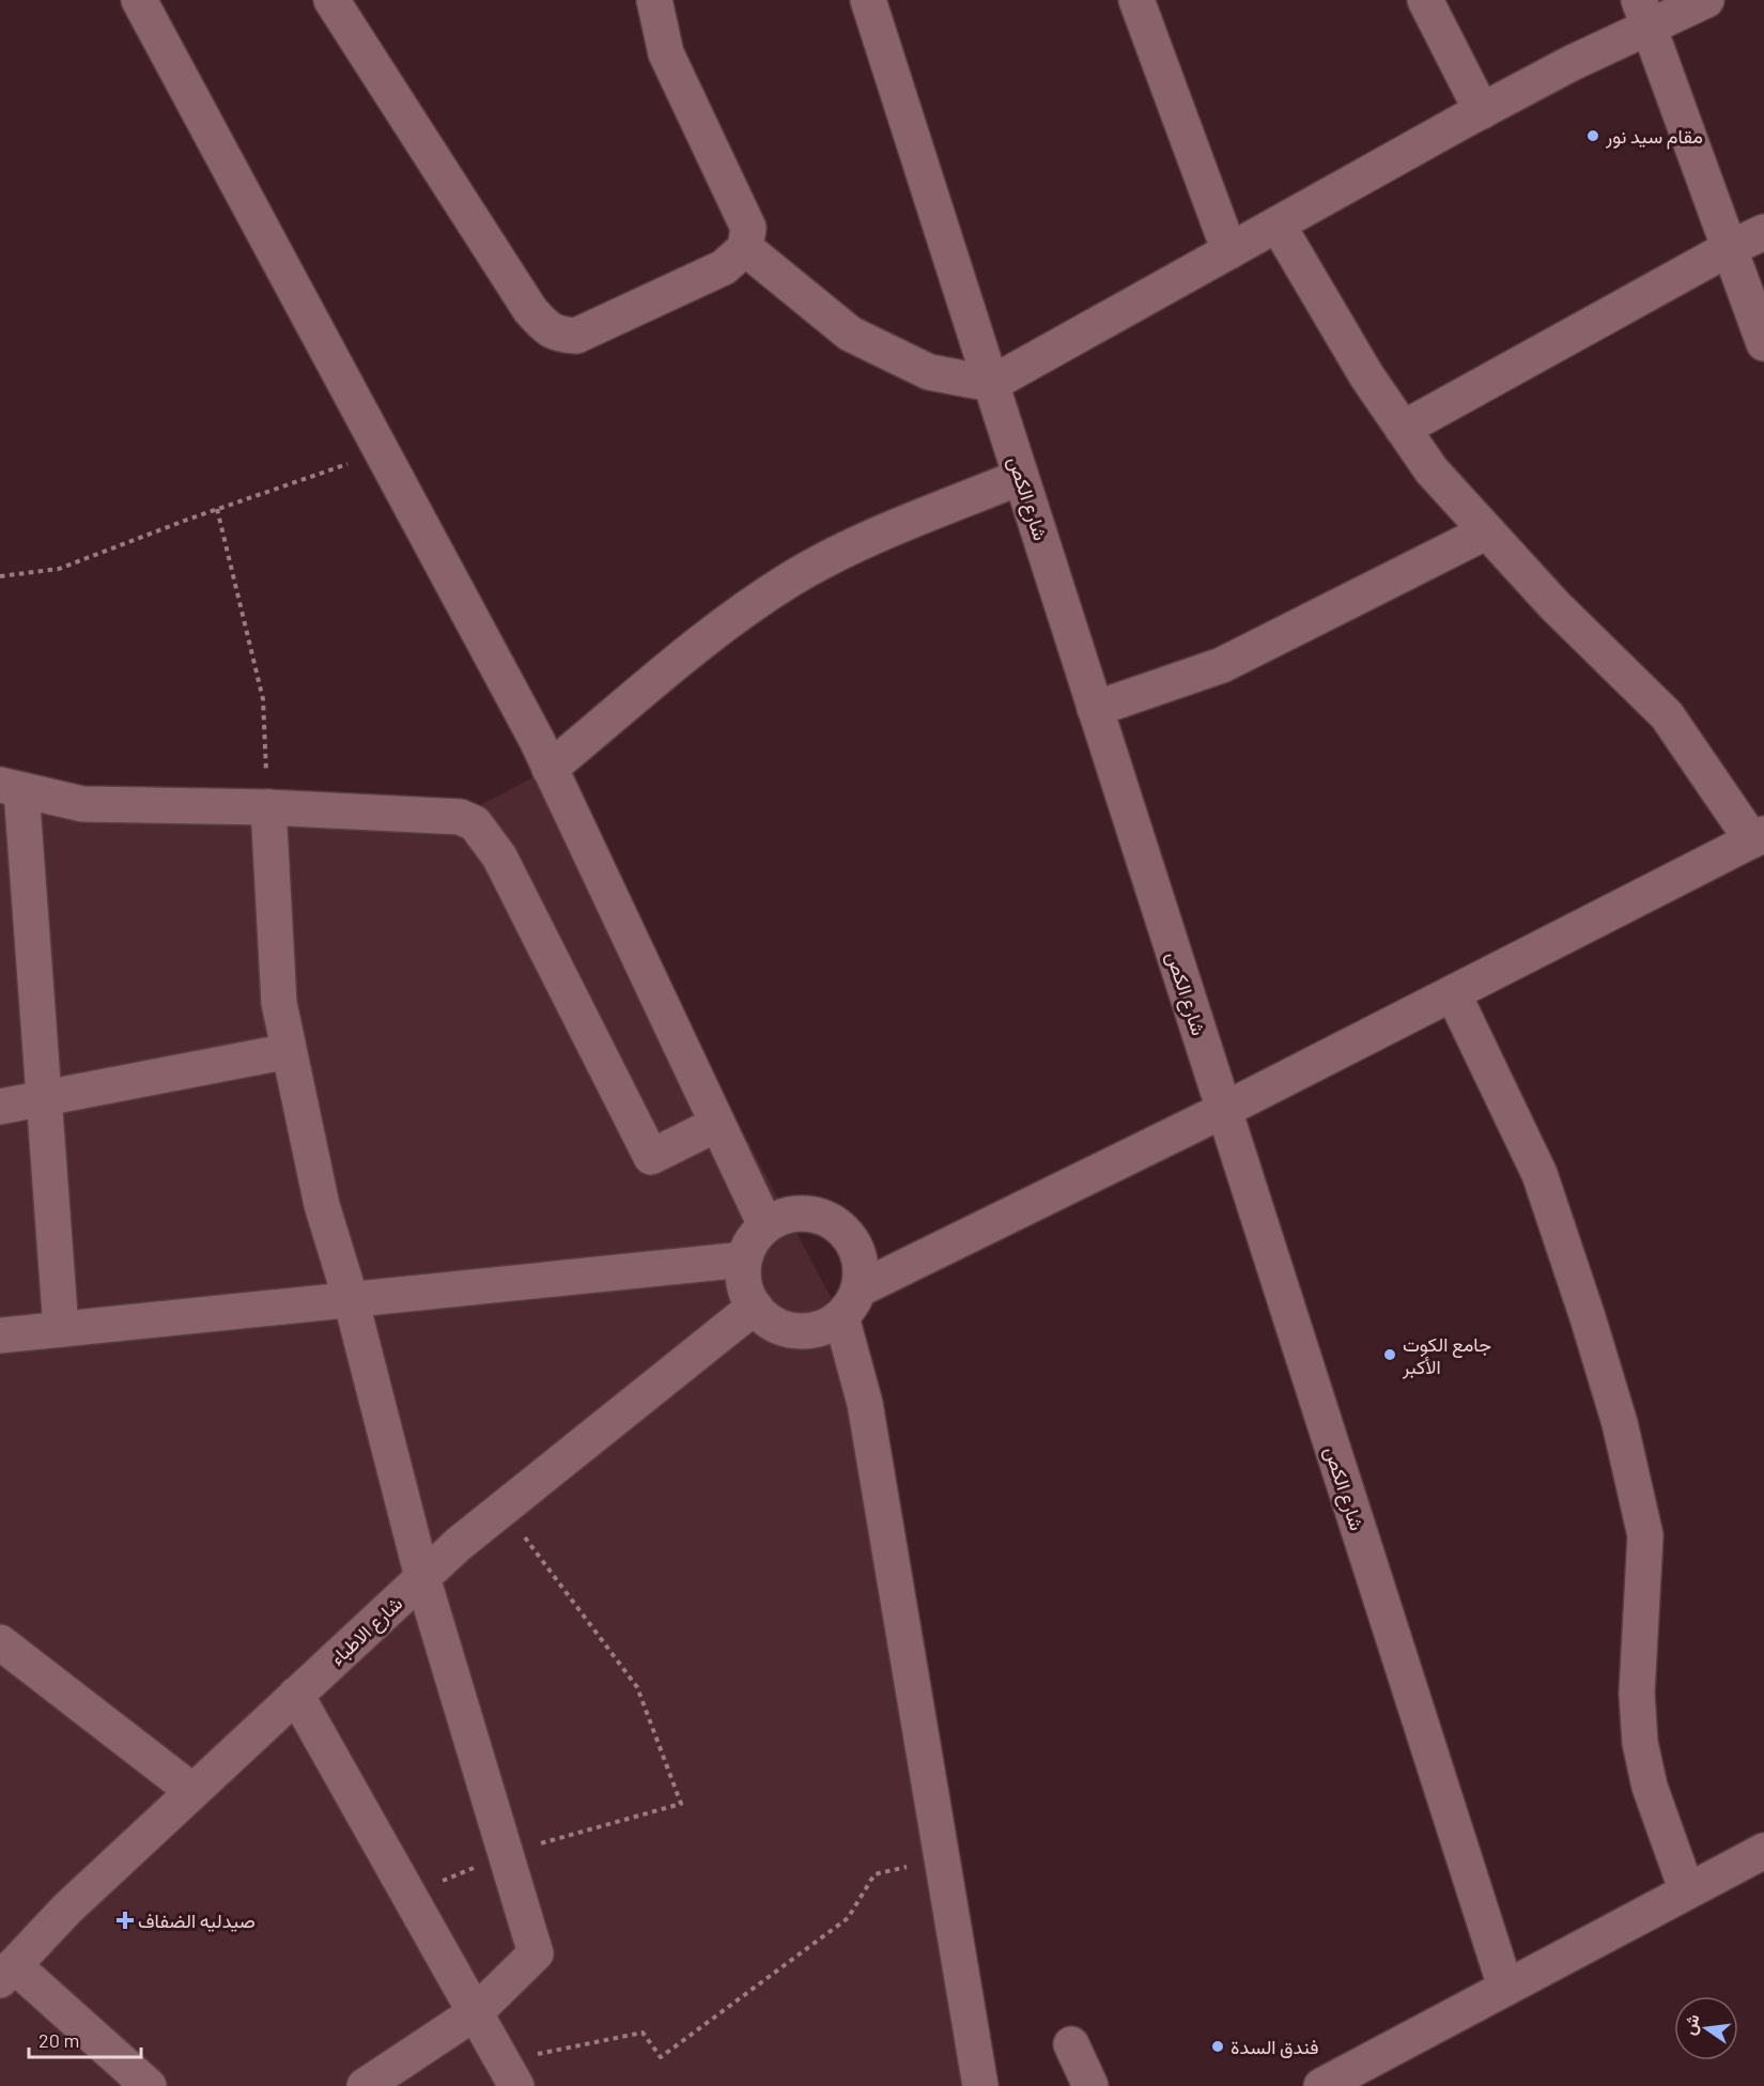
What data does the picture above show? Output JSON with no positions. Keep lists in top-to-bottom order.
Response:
{
  "streets": {
    "street": ["شارع الكص", "شارع الاطباء"]
  },
  "places": {
    "other": ["مقام سيد نور", "جامع الكوت الأكبر", "فندق السدة"],
    "health": ["صيدليه الضفاف"]
  },
  "scale_bar": "20 m",
  "north": "left"
}
